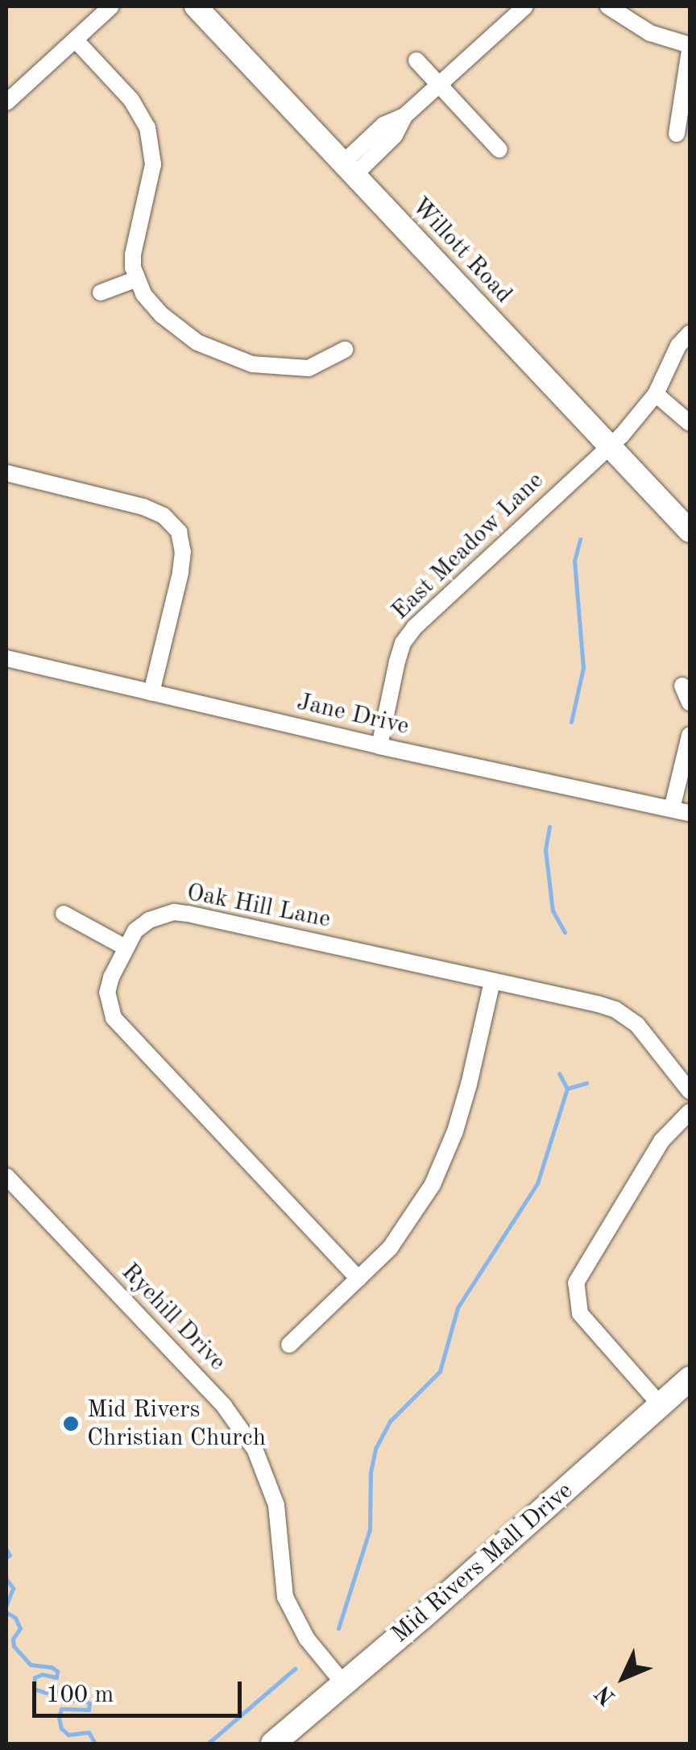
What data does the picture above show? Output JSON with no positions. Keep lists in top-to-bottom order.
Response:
{
  "streets": {
    "main road": ["Willott Road", "Mid Rivers Mall Drive"],
    "street": [
      "East Meadow Lane",
      "Jane Drive",
      "Oak Hill Lane",
      "Ryehill Drive"
    ]
  },
  "crossings": [
    ["Willott Road", "East Meadow Lane"],
    ["East Meadow Lane", "Jane Drive"],
    ["Ryehill Drive", "Mid Rivers Mall Drive"]
  ],
  "places": ["Mid Rivers Christian Church"],
  "scale_bar": "100 m",
  "north": "bottom left"
}
